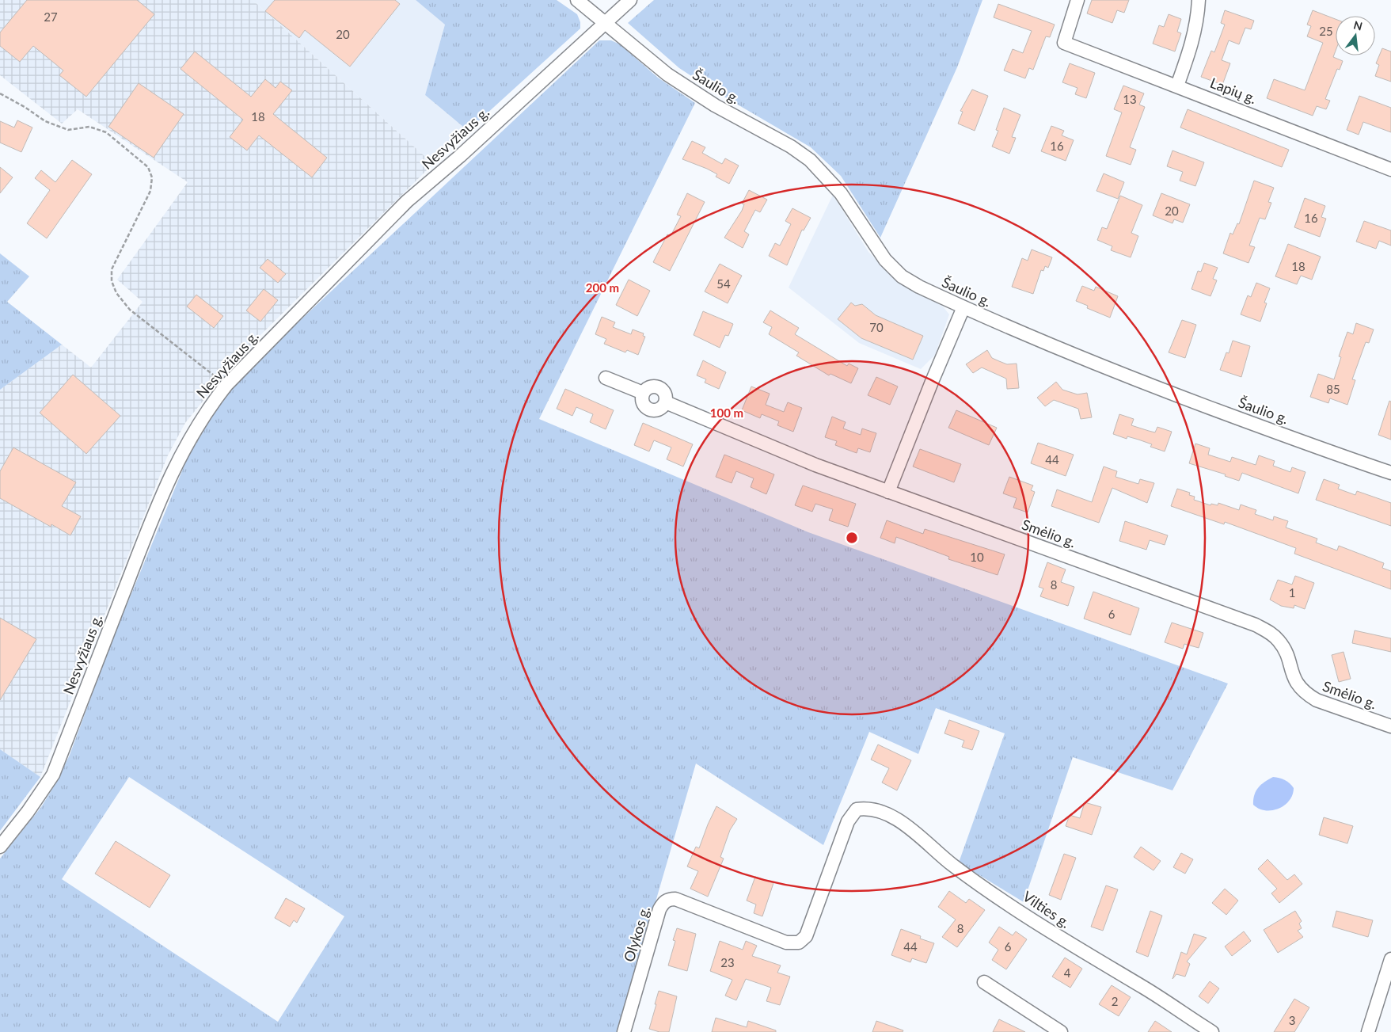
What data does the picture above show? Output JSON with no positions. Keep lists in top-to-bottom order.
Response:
{
  "streets": {
    "street": [
      "Šaulio g.",
      "Lapių g.",
      "Nesvyžiaus g.",
      "Smėlio g.",
      "Vilties g.",
      "Olykos g."
    ]
  },
  "crossings": [
    ["Šaulio g.", "Nesvyžiaus g."],
    ["Vilties g.", "Olykos g."]
  ],
  "house_numbers": [
    "27",
    "25",
    "20",
    "13",
    "18",
    "16",
    "20",
    "16",
    "18",
    "54",
    "70",
    "85",
    "44",
    "10",
    "8",
    "1",
    "6",
    "8",
    "44",
    "6",
    "23",
    "4",
    "2",
    "3"
  ],
  "north": "top",
  "rings": ["200 m", "100 m"]
}
